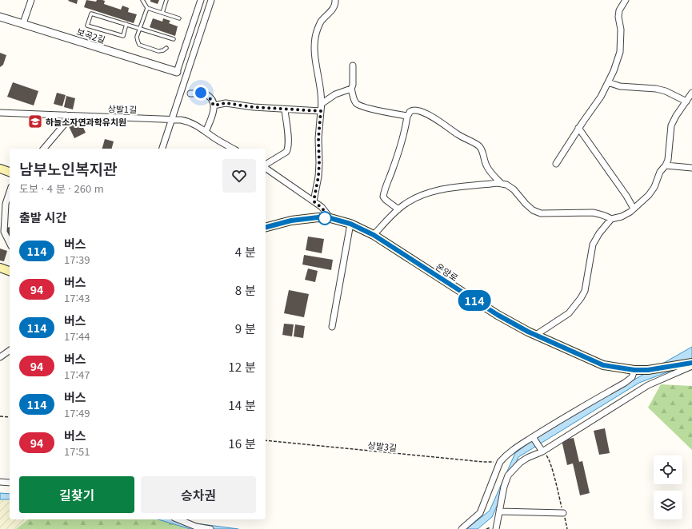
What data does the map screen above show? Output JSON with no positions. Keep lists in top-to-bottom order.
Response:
{
  "streets": {
    "main road": ["온양로"],
    "street": ["보곡2길", "상발1길"],
    "path": ["상발3길"]
  },
  "places": {
    "school or university": ["하늘소자연과학유치원"]
  },
  "lines": ["bus line 114"],
  "page": {
    "on_map": "114",
    "heading": [
      ["남부노인복지관", "도보 · 4 분 · 260 m"],
      "출발 시간"
    ],
    "list": [
      {
        "mark": "114",
        "name": "버스",
        "note": "17:39",
        "value": "4 분"
      },
      {
        "mark": "94",
        "name": "버스",
        "note": "17:43",
        "value": "8 분"
      },
      {
        "mark": "114",
        "name": "버스",
        "note": "17:44",
        "value": "9 분"
      },
      {
        "mark": "94",
        "name": "버스",
        "note": "17:47",
        "value": "12 분"
      },
      {
        "mark": "114",
        "name": "버스",
        "note": "17:49",
        "value": "14 분"
      },
      {
        "mark": "94",
        "name": "버스",
        "note": "17:51",
        "value": "16 분"
      }
    ],
    "buttons": ["길찾기", "승차권"]
  }
}
